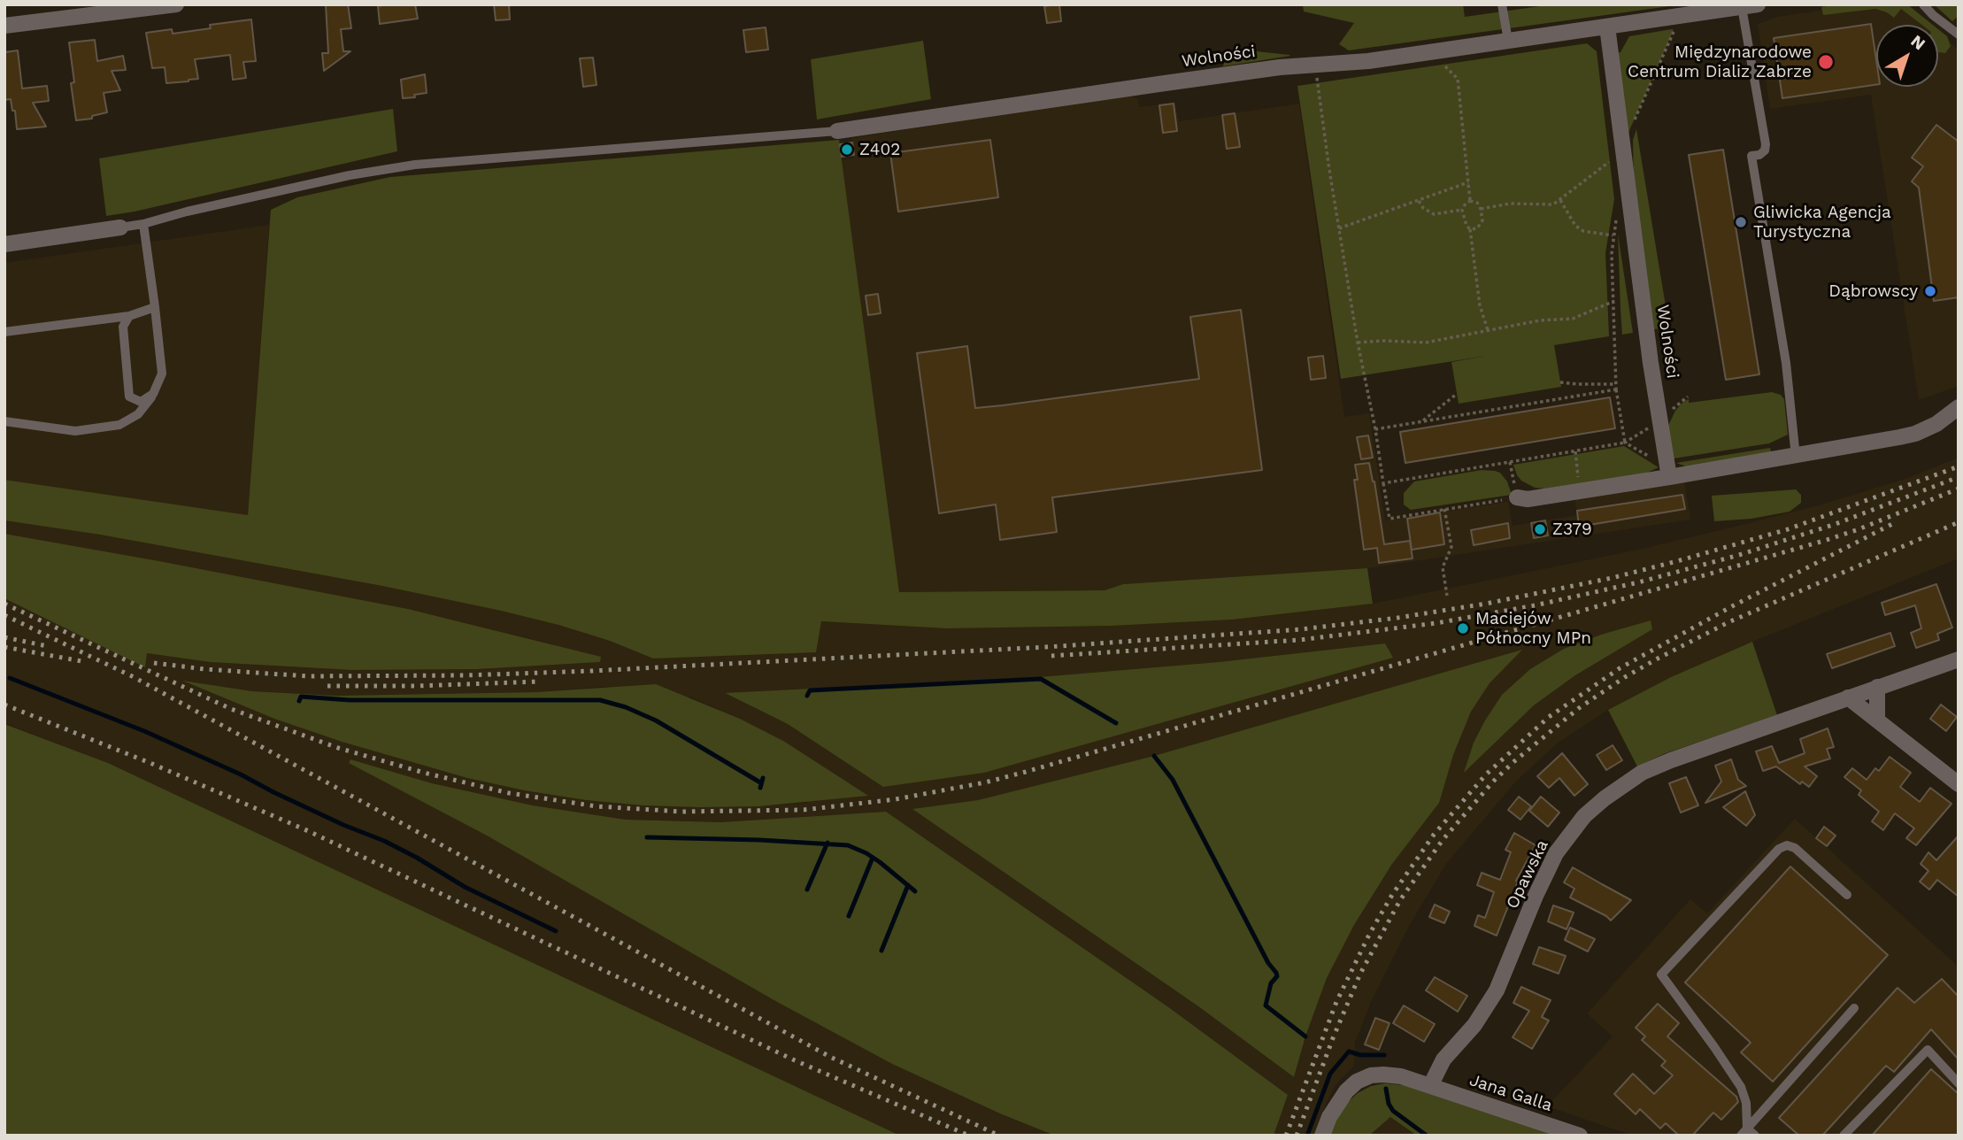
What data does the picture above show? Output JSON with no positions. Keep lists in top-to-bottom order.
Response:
{
  "streets": {
    "street": ["Wolności", "Opawska", "Jana Galla"]
  },
  "crossings": [
    ["Opawska", "Jana Galla"]
  ],
  "places": [
    "Międzynarodowe Centrum Dializ Zabrze",
    "Z402",
    "Gliwicka Agencja Turystyczna",
    "Dąbrowscy",
    "Z379",
    "Maciejów Północny MPn"
  ],
  "north": "top right"
}
